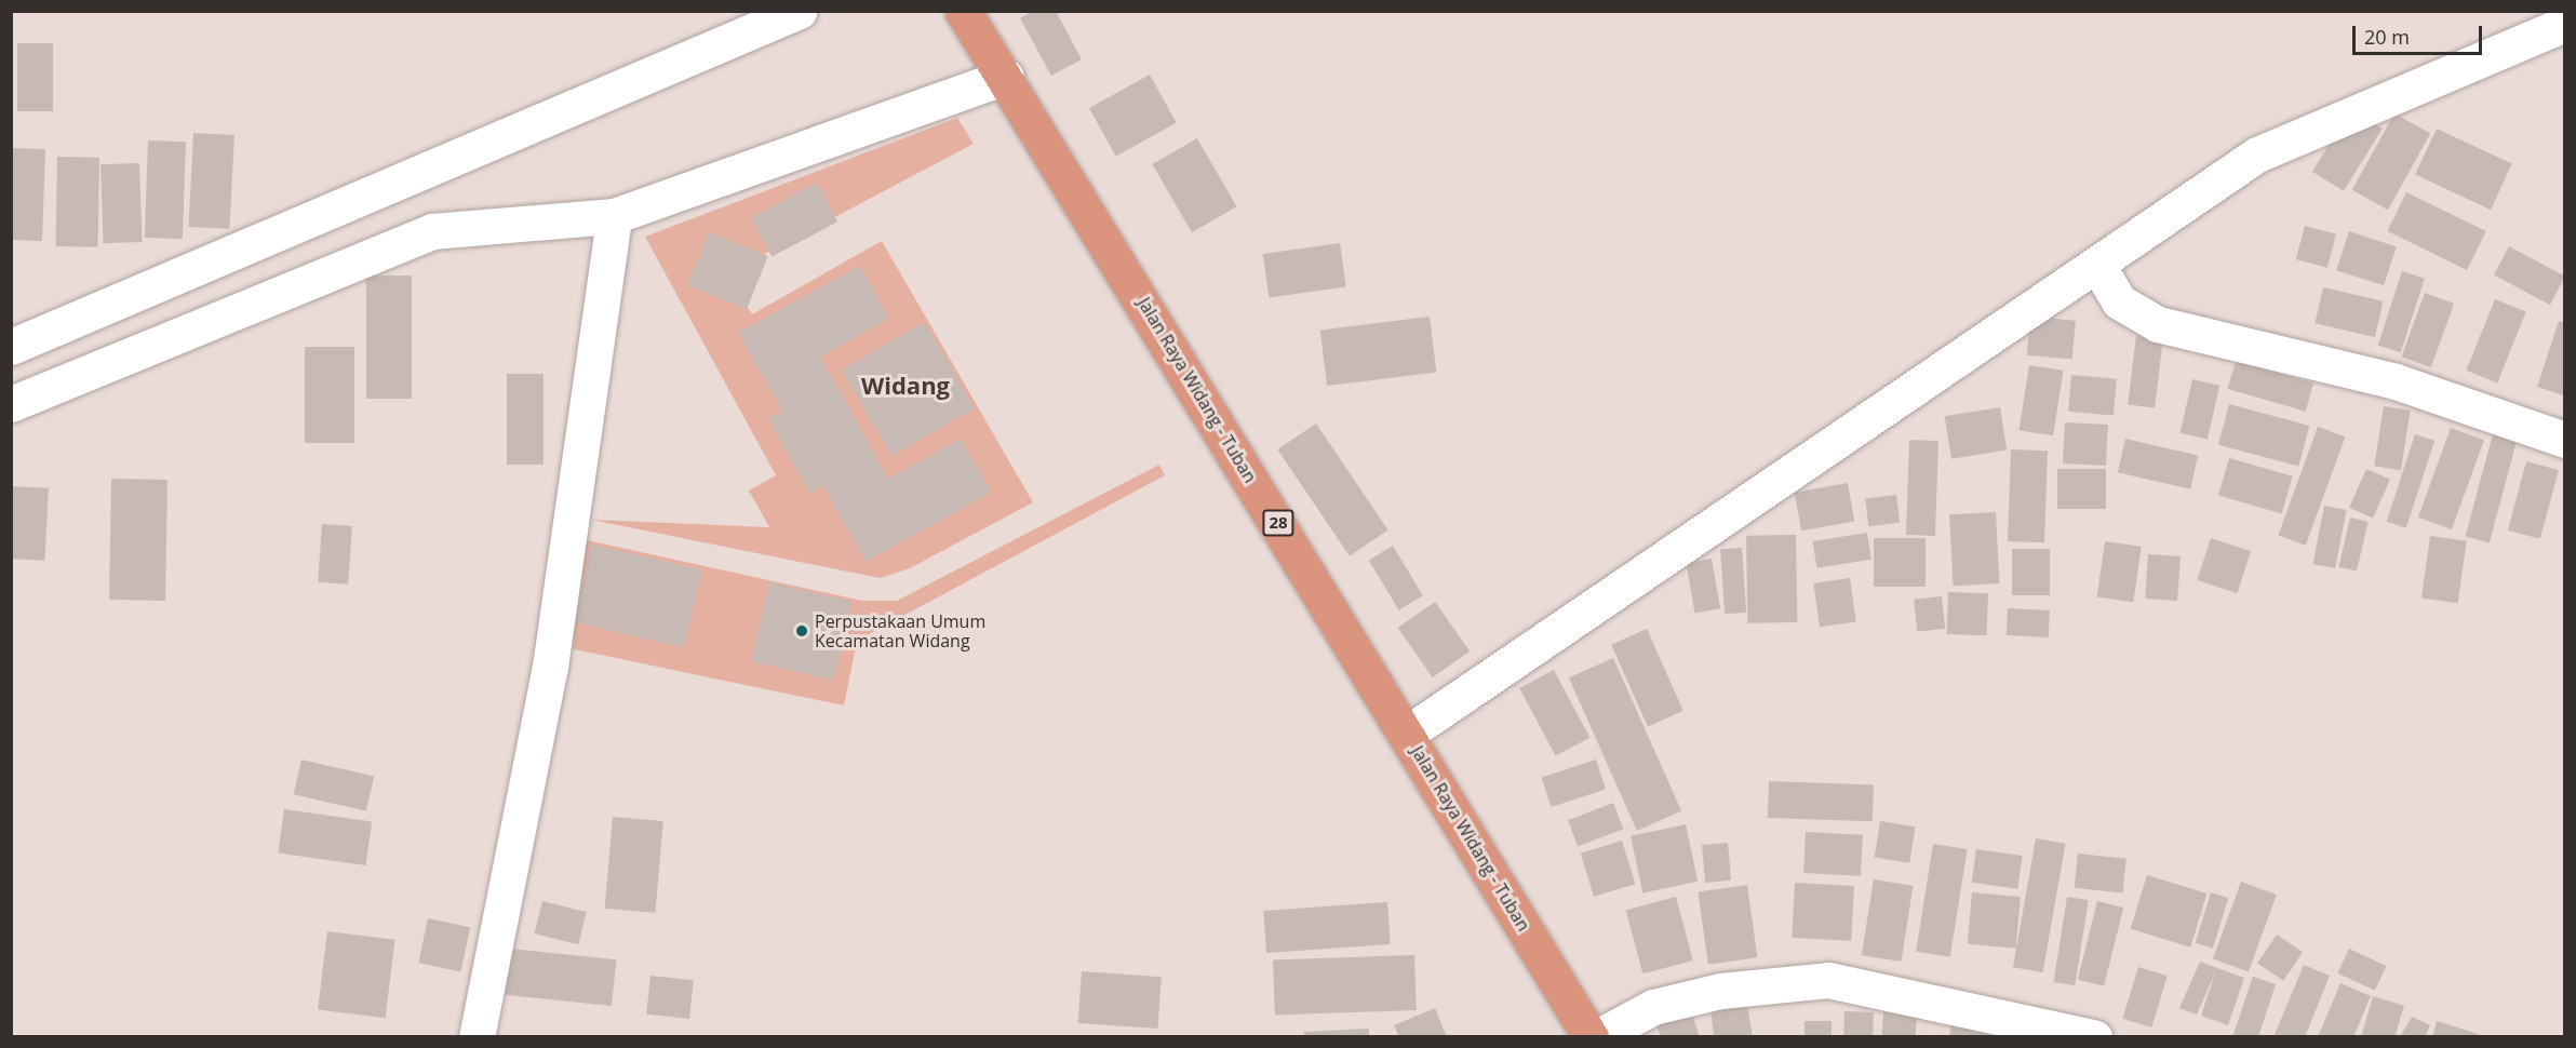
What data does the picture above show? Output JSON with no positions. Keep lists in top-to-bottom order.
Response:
{
  "streets": {
    "highway": ["Jalan Raya Widang - Tuban", "28"]
  },
  "districts": ["Widang"],
  "places": ["Perpustakaan Umum Kecamatan Widang"],
  "scale_bar": "20 m"
}
